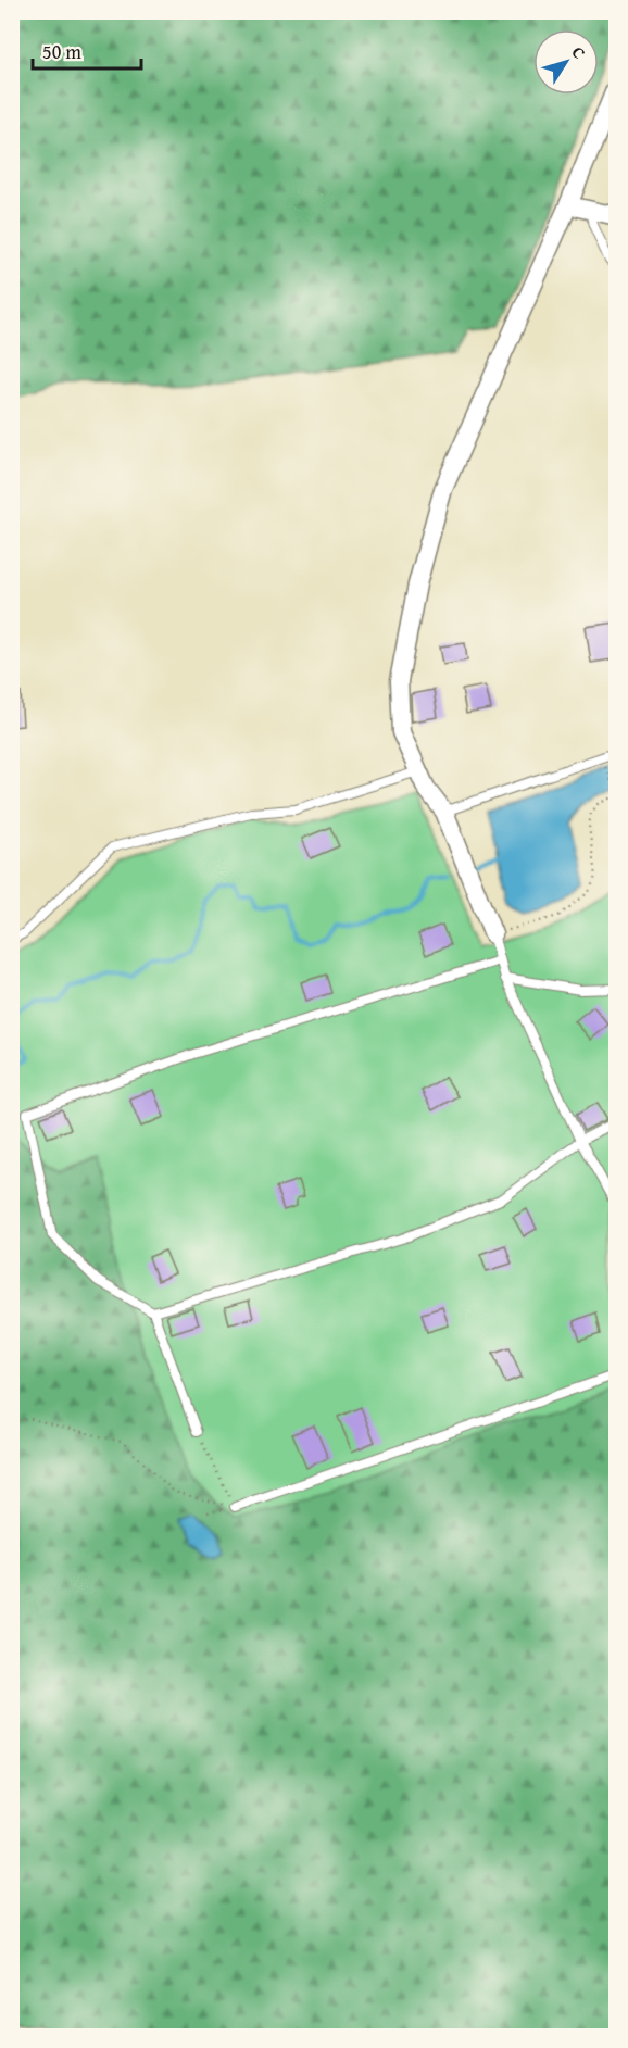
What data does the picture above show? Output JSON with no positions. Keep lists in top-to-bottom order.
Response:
{
  "scale_bar": "50 m",
  "north": "top right"
}
